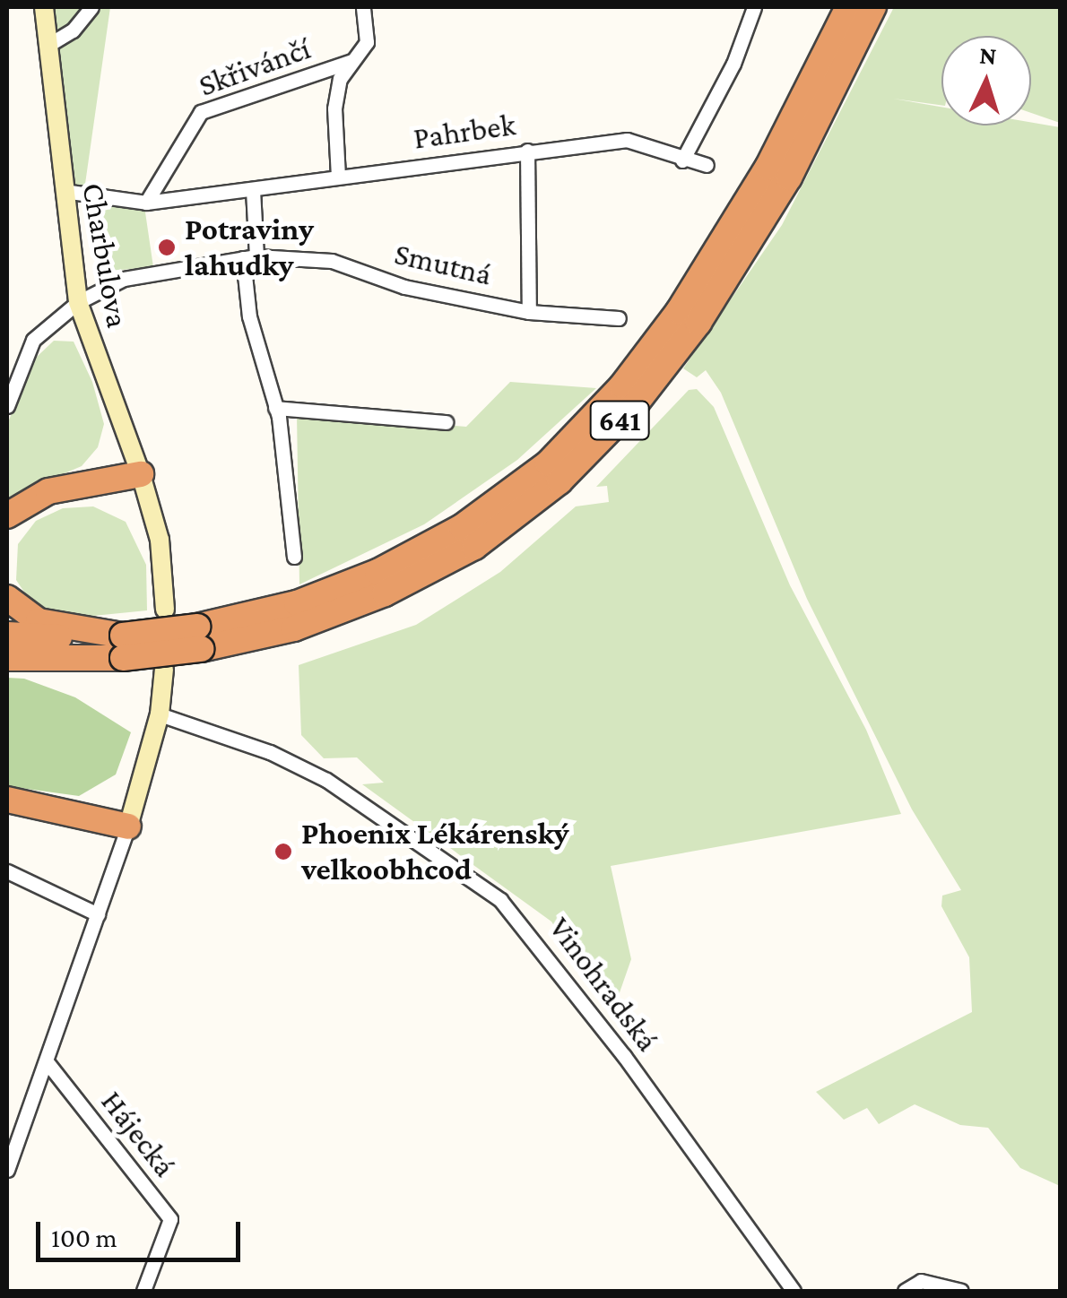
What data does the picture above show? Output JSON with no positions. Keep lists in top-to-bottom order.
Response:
{
  "streets": {
    "highway": ["641"],
    "street": [
      "Skřivánčí",
      "Pahrbek",
      "Charbulova",
      "Smutná",
      "Vinohradská",
      "Hájecká"
    ]
  },
  "crossings": [
    ["Skřivánčí", "Pahrbek"],
    ["Pahrbek", "Charbulova"],
    ["Charbulova", "Smutná"]
  ],
  "places": ["Potraviny lahudky", "Phoenix Lékárenský velkoobhcod"],
  "scale_bar": "100 m",
  "north": "top"
}
